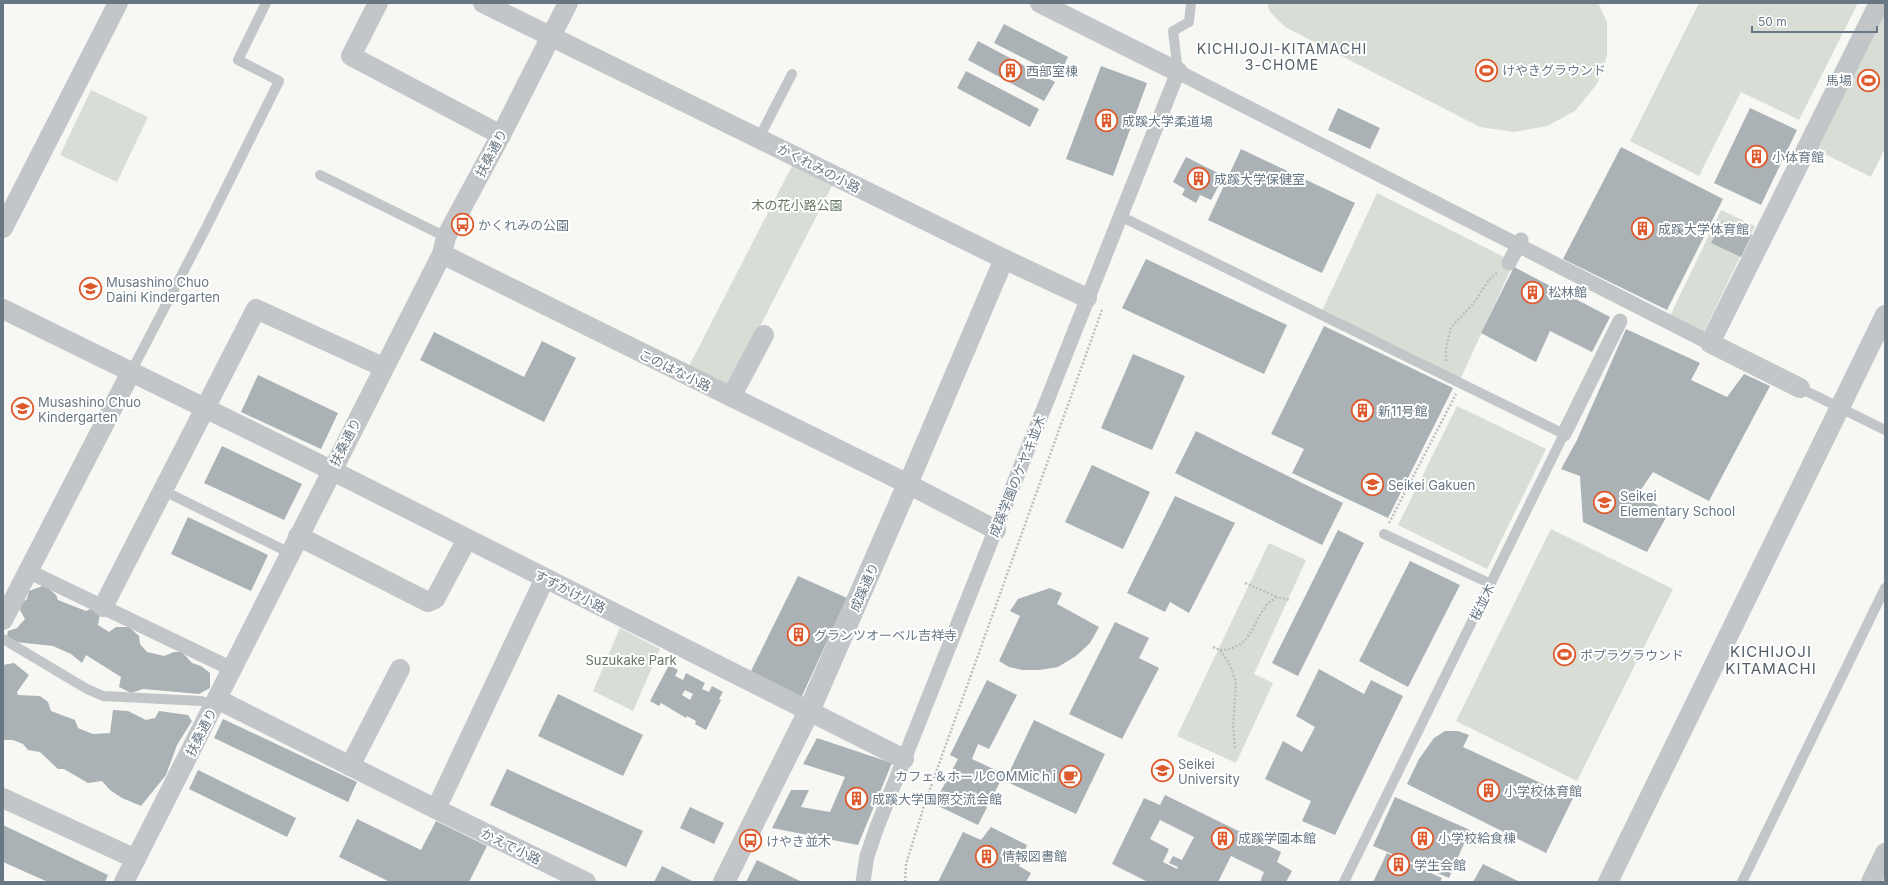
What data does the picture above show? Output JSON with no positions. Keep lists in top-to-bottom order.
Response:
{
  "streets": {
    "street": [
      "扶桑通り",
      "かくれみの小路",
      "このはな小路",
      "成蹊学園のケヤキ並木",
      "成蹊通り",
      "すずかけ小路",
      "桜並木",
      "かえで小路"
    ]
  },
  "crossings": [
    ["扶桑通り", "かくれみの小路"],
    ["扶桑通り", "このはな小路"],
    ["扶桑通り", "すずかけ小路"],
    ["扶桑通り", "かえで小路"],
    ["かくれみの小路", "成蹊学園のケヤキ並木"],
    ["このはな小路", "成蹊学園のケヤキ並木"],
    ["このはな小路", "成蹊通り"],
    ["成蹊学園のケヤキ並木", "すずかけ小路"],
    ["成蹊通り", "すずかけ小路"]
  ],
  "districts": ["KICHIJOJI-KITAMACHI 3-CHOME", "KICHIJOJI KITAMACHI"],
  "parks": ["木の花小路公園", "Suzukake Park"],
  "places": {
    "sports": ["けやきグラウンド", "馬場", "ポプラグラウンド"],
    "building": [
      "西部室棟",
      "成蹊大学柔道場",
      "小体育館",
      "成蹊大学保健室",
      "成蹊大学体育館",
      "松林館",
      "新11号館",
      "グランツオーベル吉祥寺",
      "小学校体育館",
      "成蹊大学国際交流会館",
      "成蹊学園本館",
      "小学校給食棟",
      "情報図書館",
      "学生会館"
    ],
    "bus stop": ["かくれみの公園", "けやき並木"],
    "school or university": [
      "Musashino Chuo Daini Kindergarten",
      "Musashino Chuo Kindergarten",
      "Seikei Gakuen",
      "Seikei Elementary School",
      "Seikei University"
    ],
    "cafe": ["カフェ＆ホールCOMMicｈi"]
  },
  "scale_bar": "50 m"
}
